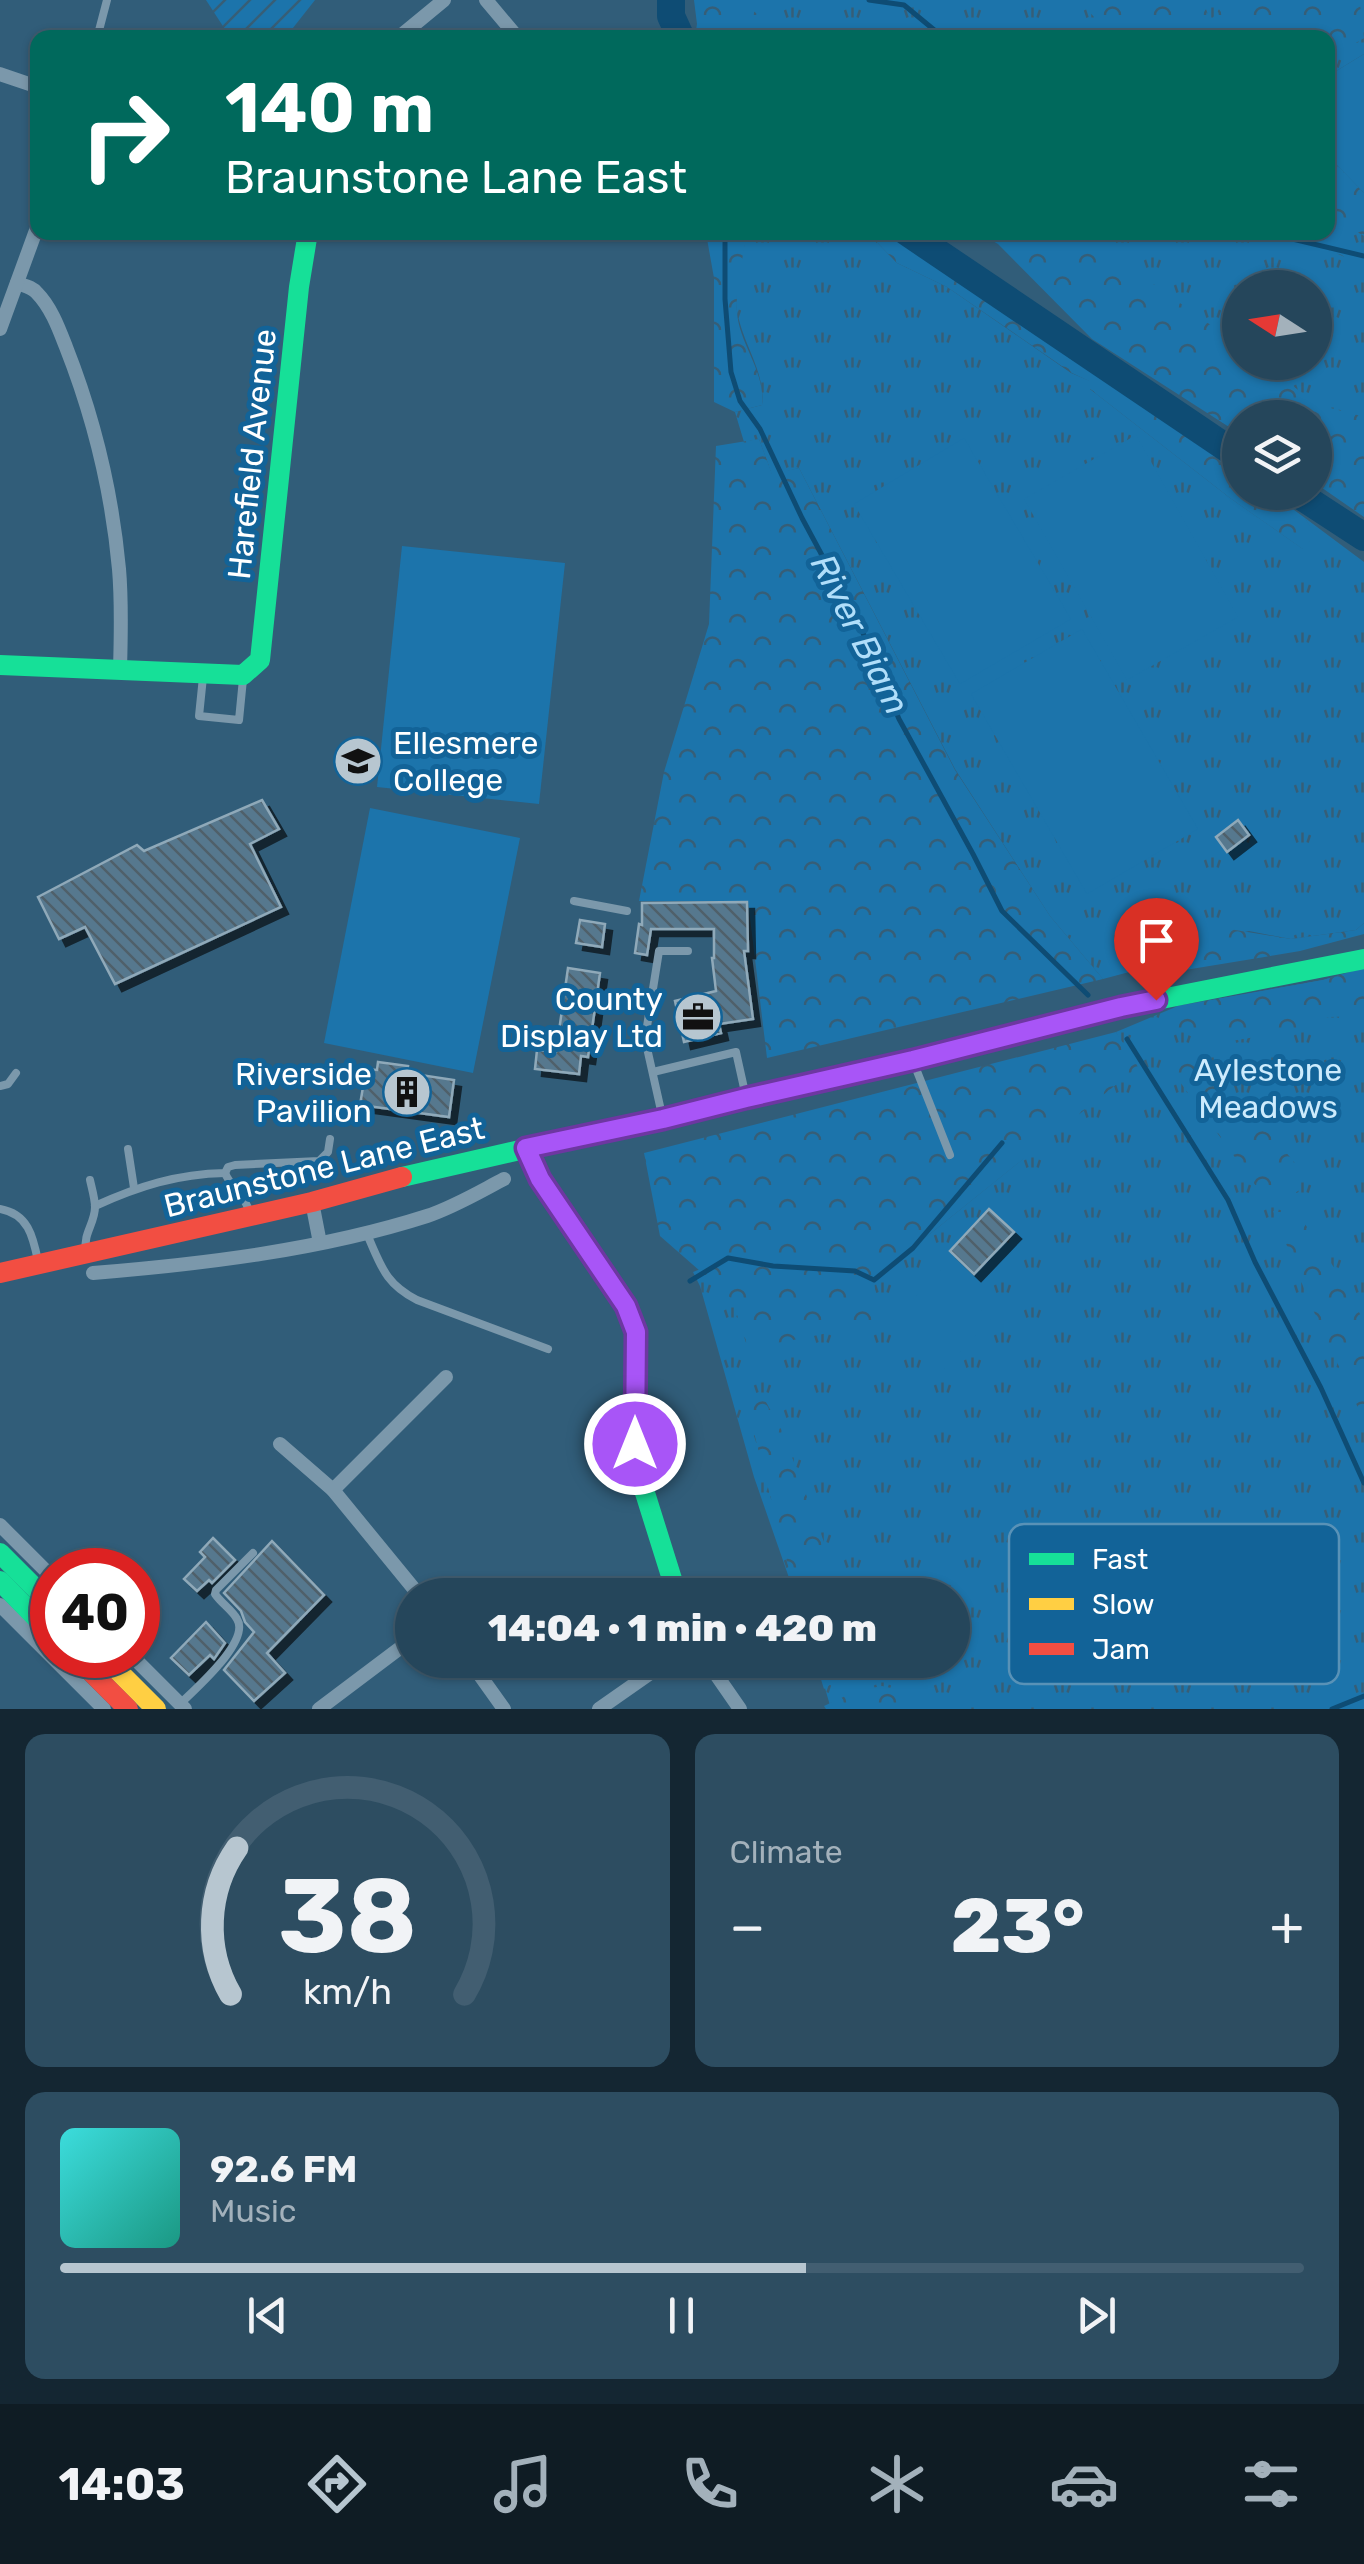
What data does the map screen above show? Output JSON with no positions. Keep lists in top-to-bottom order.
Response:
{
  "streets": {
    "street": ["Harefield Avenue", "Braunstone Lane East"]
  },
  "water": ["River Biam"],
  "parks": ["Aylestone Meadows"],
  "places": {
    "school or university": ["Ellesmere College"],
    "office": ["County Display Ltd"],
    "building": ["Riverside Pavilion"]
  },
  "legend": ["Fast", "Slow", "Jam"],
  "north": "left",
  "page": {
    "turn": ["140 m", "Braunstone Lane East"],
    "limit": "40",
    "trip": "14:04 · 1 min · 420 m",
    "tile": "Climate",
    "heat": ["−", "23°", "+"],
    "song": ["92.6 FM", "Music"],
    "tabs": "14:03",
    "gauge": ["38", "km/h"]
  }
}
